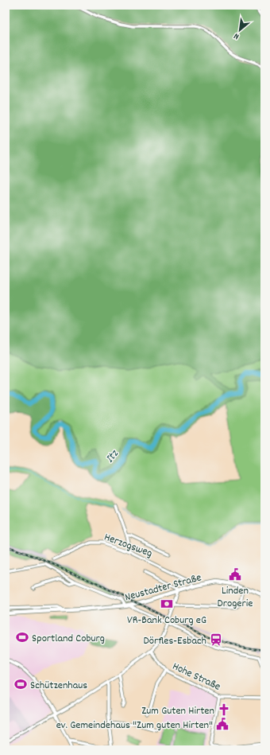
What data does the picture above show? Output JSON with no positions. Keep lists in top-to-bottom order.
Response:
{
  "streets": {
    "street": ["Herzogsweg", "Neustadter Straße", "Hohe Straße"]
  },
  "crossings": [
    ["Herzogsweg", "Neustadter Straße"]
  ],
  "water": ["Itz"],
  "places": {
    "public building": ["Linden Drogerie", "ev. Gemeindehaus \"Zum guten Hirten\""],
    "bank": ["VR-Bank Coburg eG"],
    "sports": ["Sportland Coburg", "Schützenhaus"],
    "station": ["Dörfles-Esbach"],
    "church": ["Zum Guten Hirten"]
  },
  "north": "bottom left"
}
